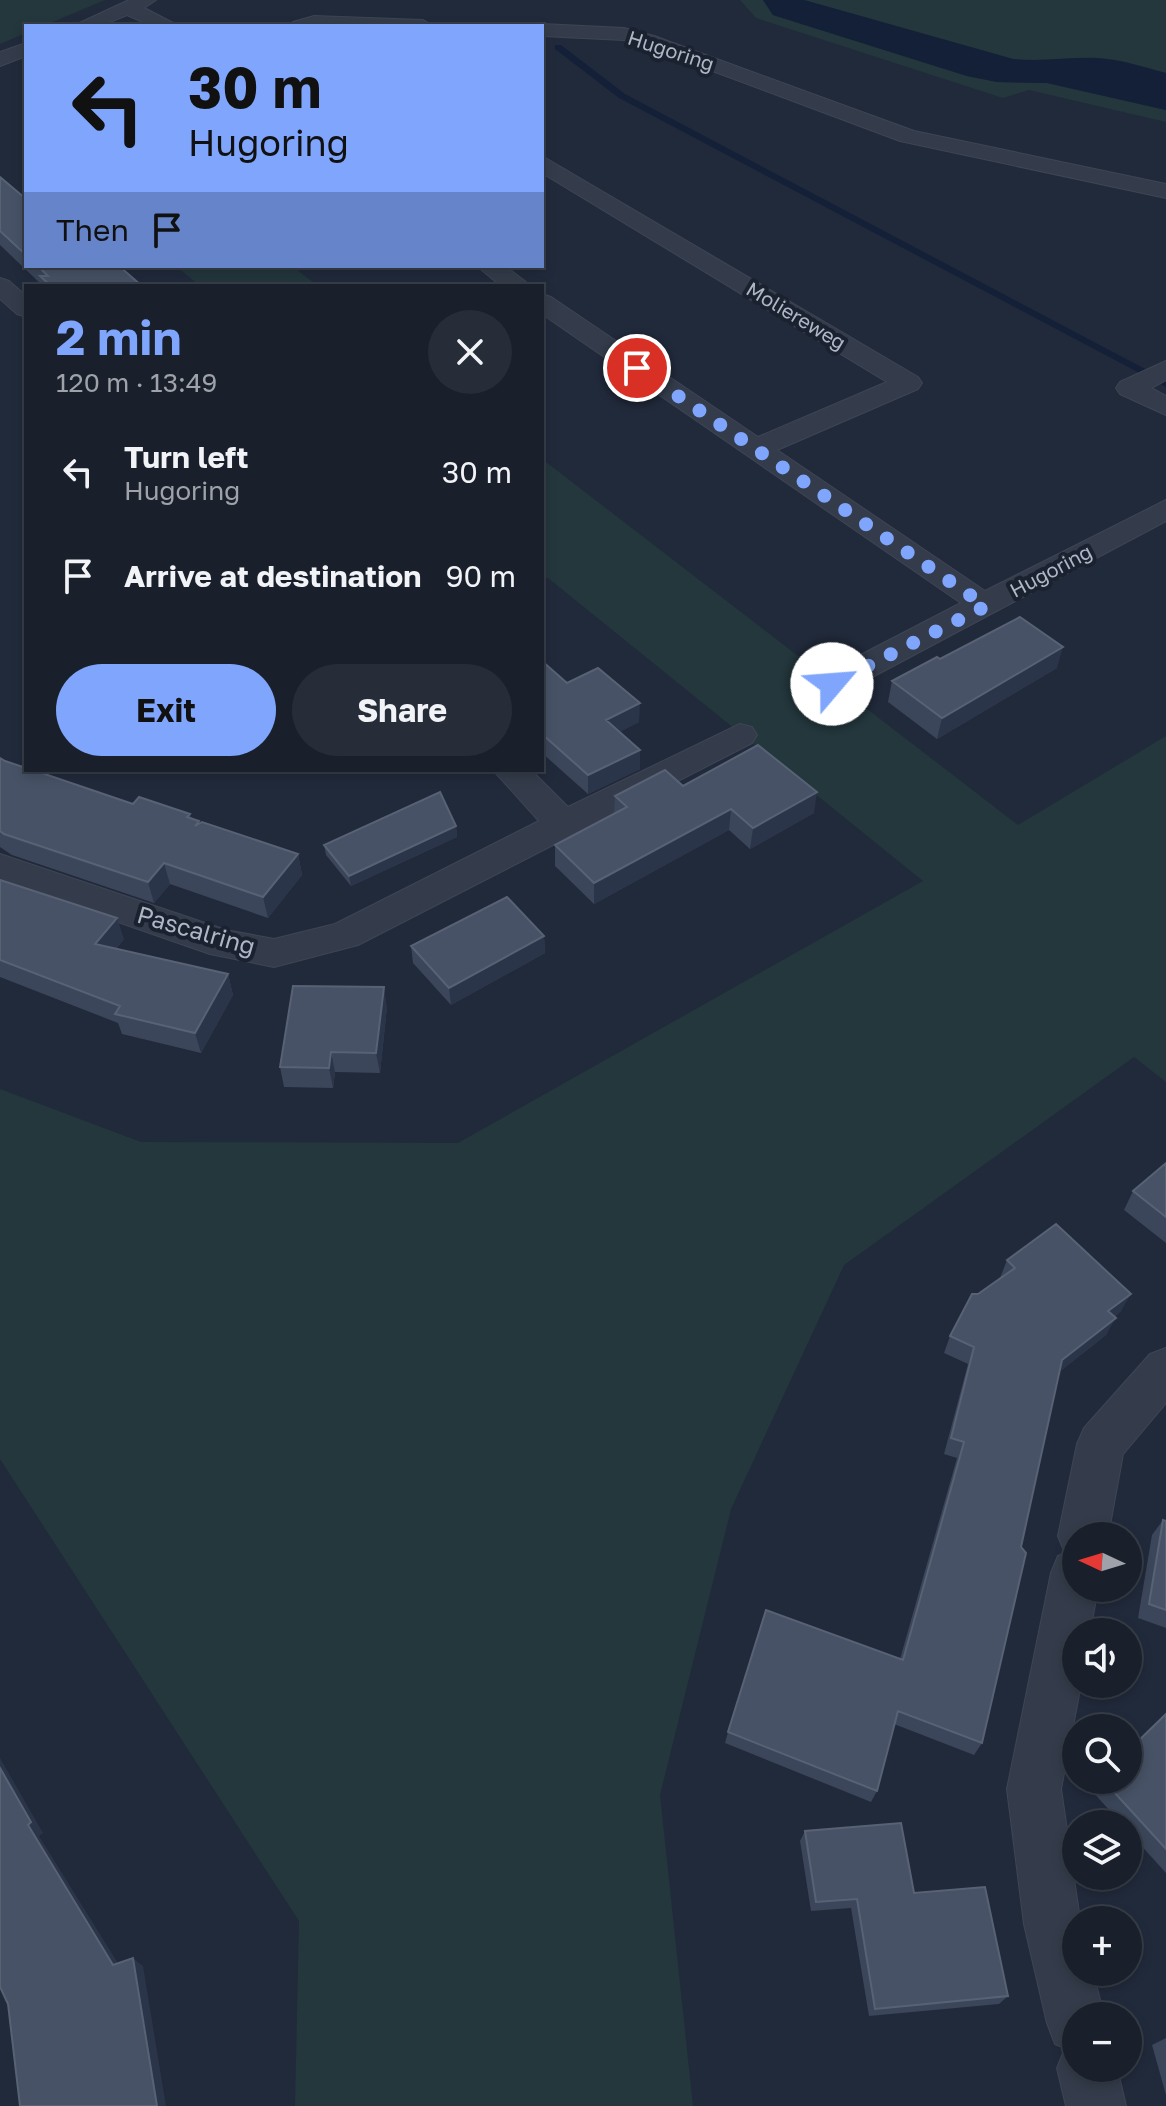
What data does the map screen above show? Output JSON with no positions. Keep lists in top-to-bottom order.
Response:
{
  "streets": {
    "street": ["Hugoring", "Moliereweg", "Pascalring"]
  },
  "crossings": [
    ["Hugoring", "Moliereweg"]
  ],
  "north": "left",
  "page": {
    "turn": ["30 m", "Hugoring"],
    "then": "Then",
    "heading": ["2 min", "120 m · 13:49"],
    "list": [
      {
        "name": "Turn left",
        "note": "Hugoring",
        "value": "30 m"
      },
      {
        "name": "Arrive at destination",
        "value": "90 m"
      }
    ],
    "buttons": ["Exit", "Share"],
    "map_buttons": ["+", "−"]
  }
}
